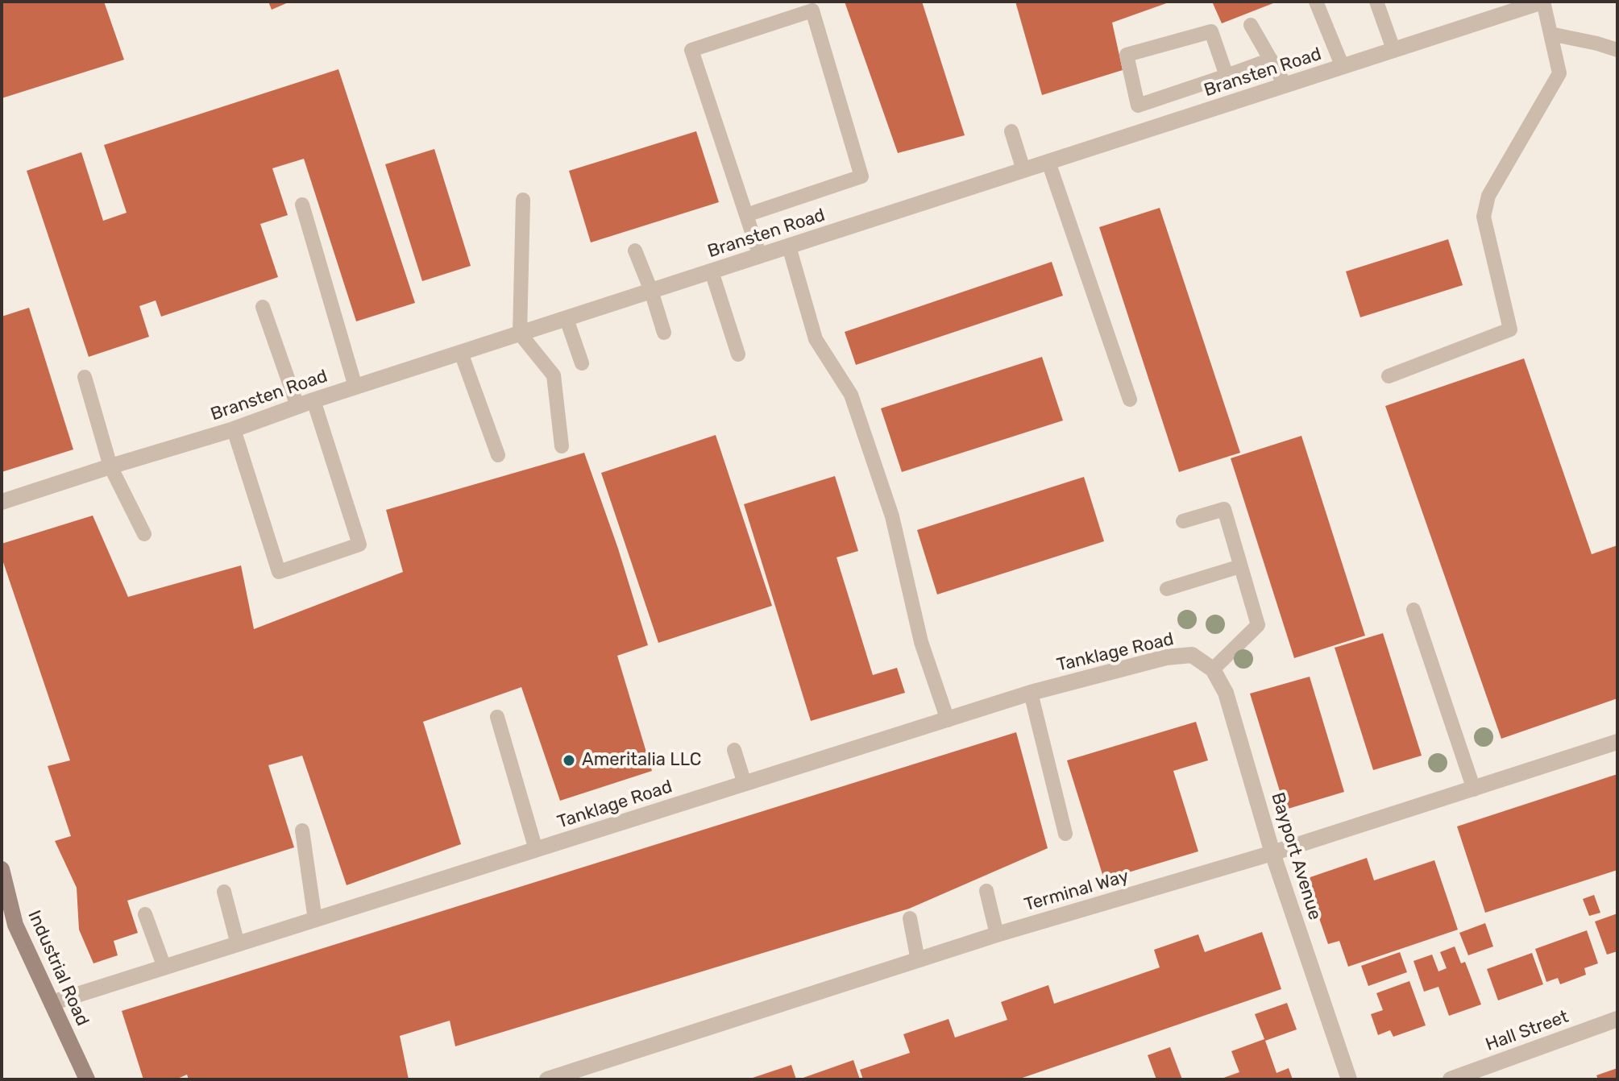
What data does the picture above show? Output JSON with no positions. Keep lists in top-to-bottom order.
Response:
{
  "streets": {
    "main road": ["Industrial Road"],
    "street": [
      "Bransten Road",
      "Tanklage Road",
      "Bayport Avenue",
      "Terminal Way",
      "Hall Street"
    ]
  },
  "crossings": [
    ["Tanklage Road", "Bayport Avenue"],
    ["Tanklage Road", "Industrial Road"],
    ["Bayport Avenue", "Terminal Way"]
  ],
  "places": ["Ameritalia LLC"]
}
